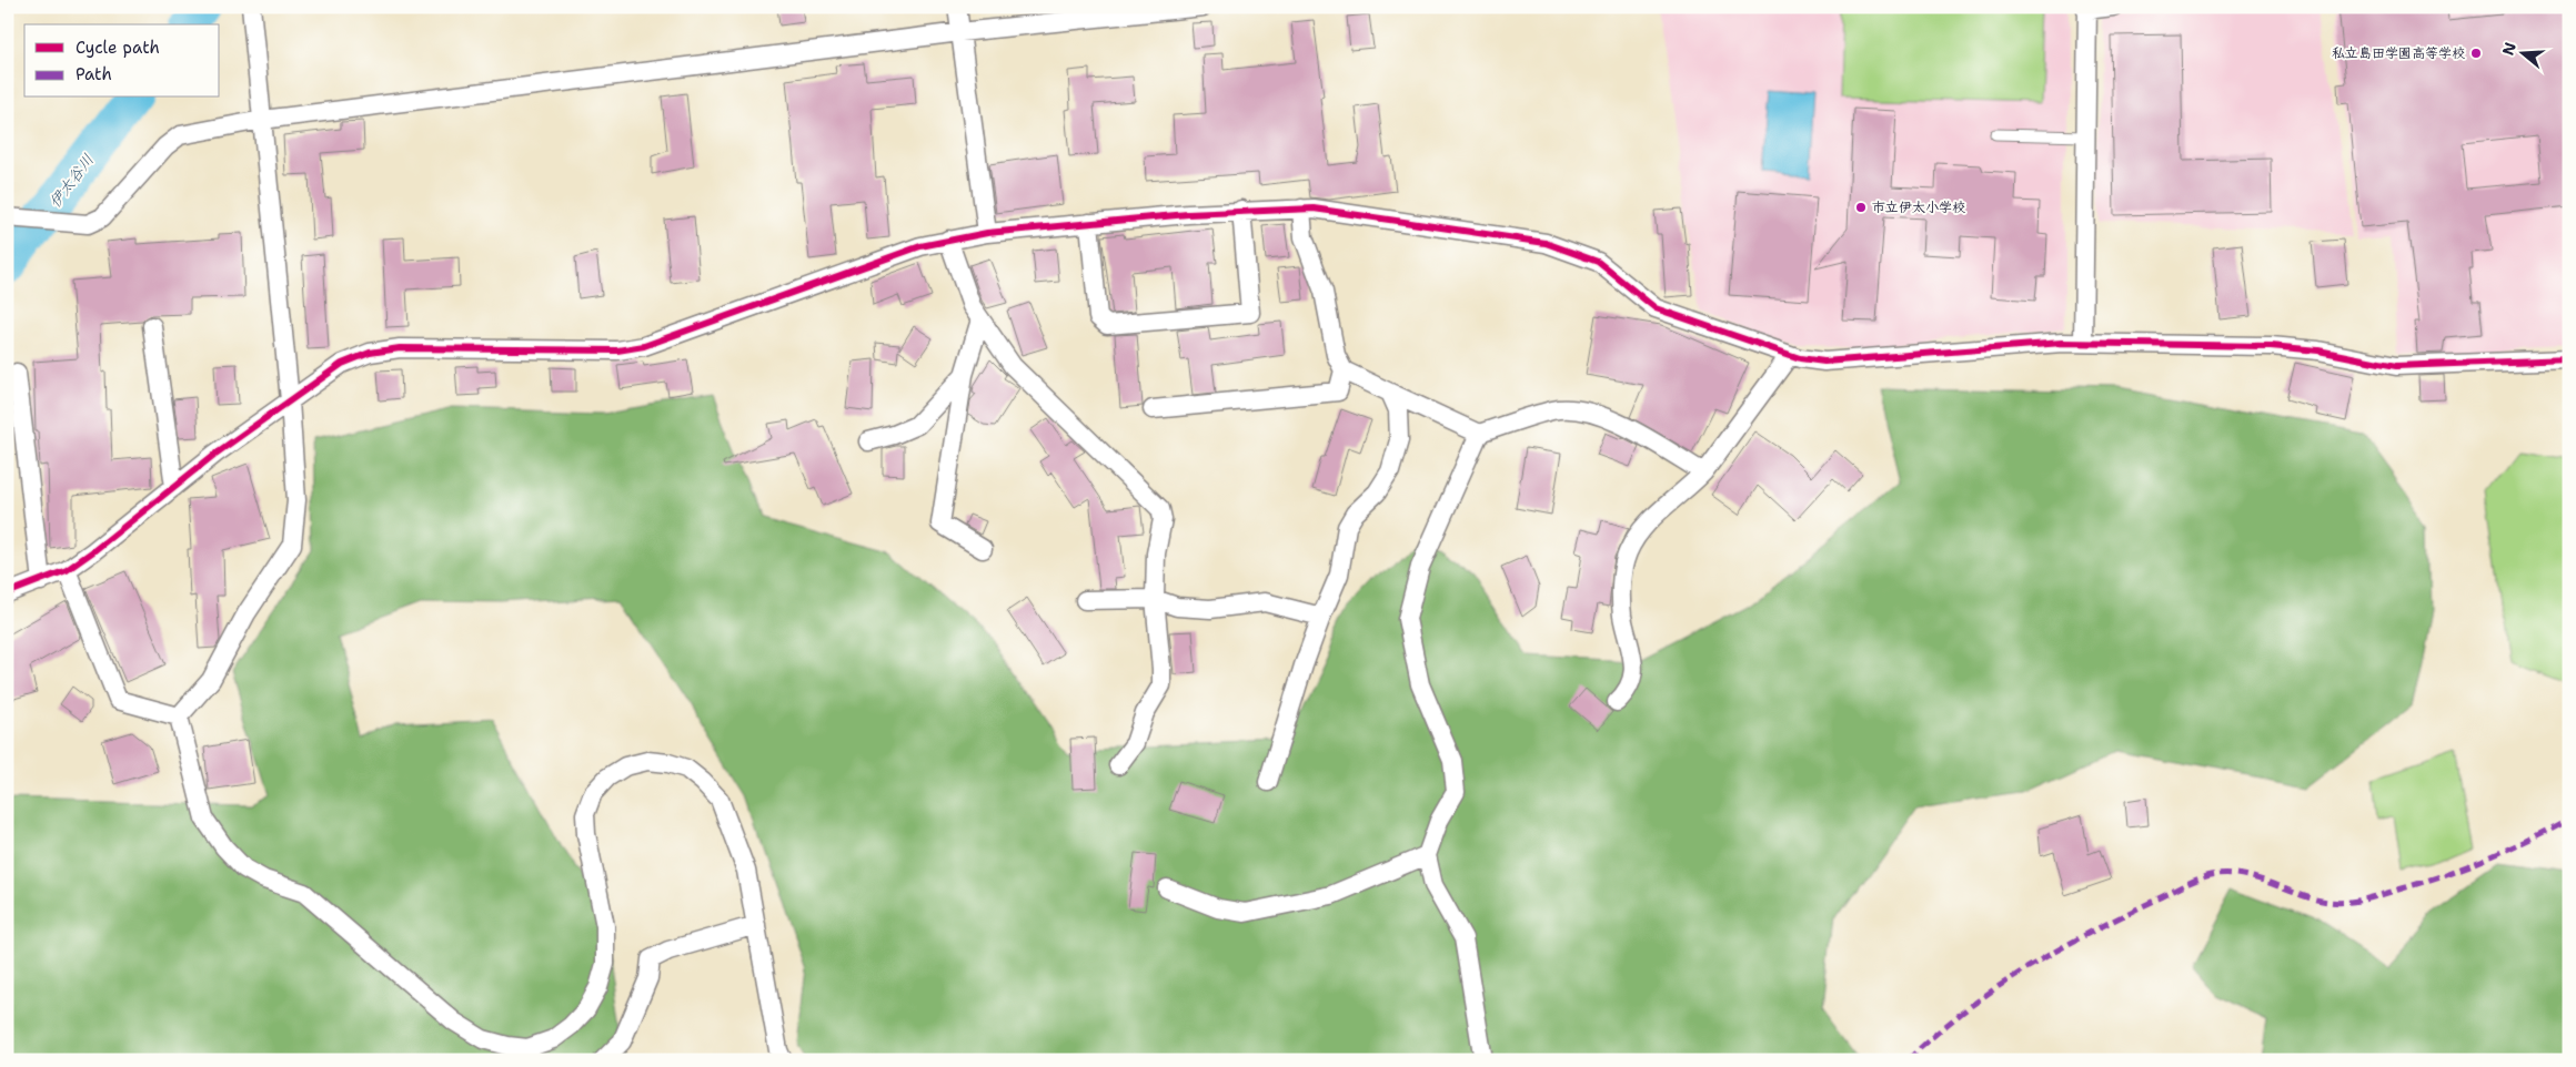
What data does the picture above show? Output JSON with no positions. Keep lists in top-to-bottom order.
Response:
{
  "water": ["伊太谷川"],
  "places": ["私立島田学園高等学校", "市立伊太小学校"],
  "legend": ["Cycle path", "Path"],
  "north": "left"
}
